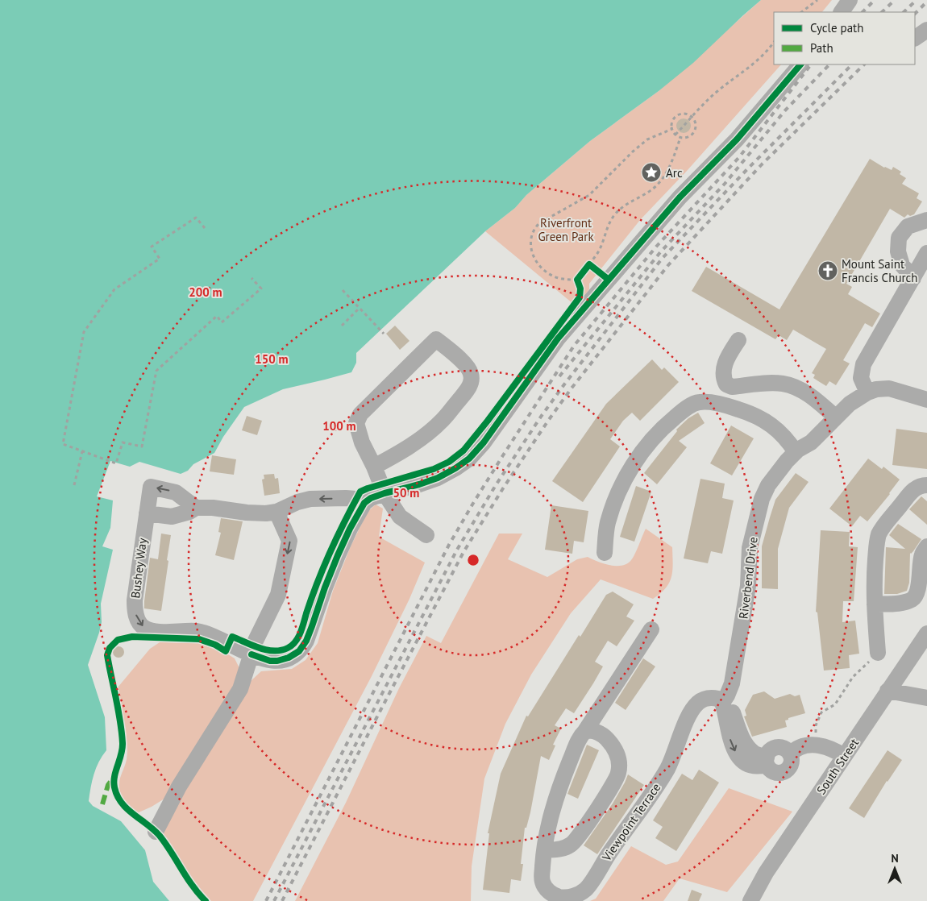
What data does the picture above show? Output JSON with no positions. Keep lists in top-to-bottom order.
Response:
{
  "streets": {
    "street": [
      "Bushey Way",
      "Riverbend Drive",
      "South Street",
      "Viewpoint Terrace"
    ]
  },
  "crossings": [
    ["Riverbend Drive", "Viewpoint Terrace"]
  ],
  "parks": ["Riverfront Green Park"],
  "places": {
    "place": ["Arc"],
    "church": ["Mount Saint Francis Church"]
  },
  "legend": ["Cycle path", "Path"],
  "north": "top",
  "rings": [
    "200 m",
    "150 m",
    "100 m",
    "50 m"
  ]
}
